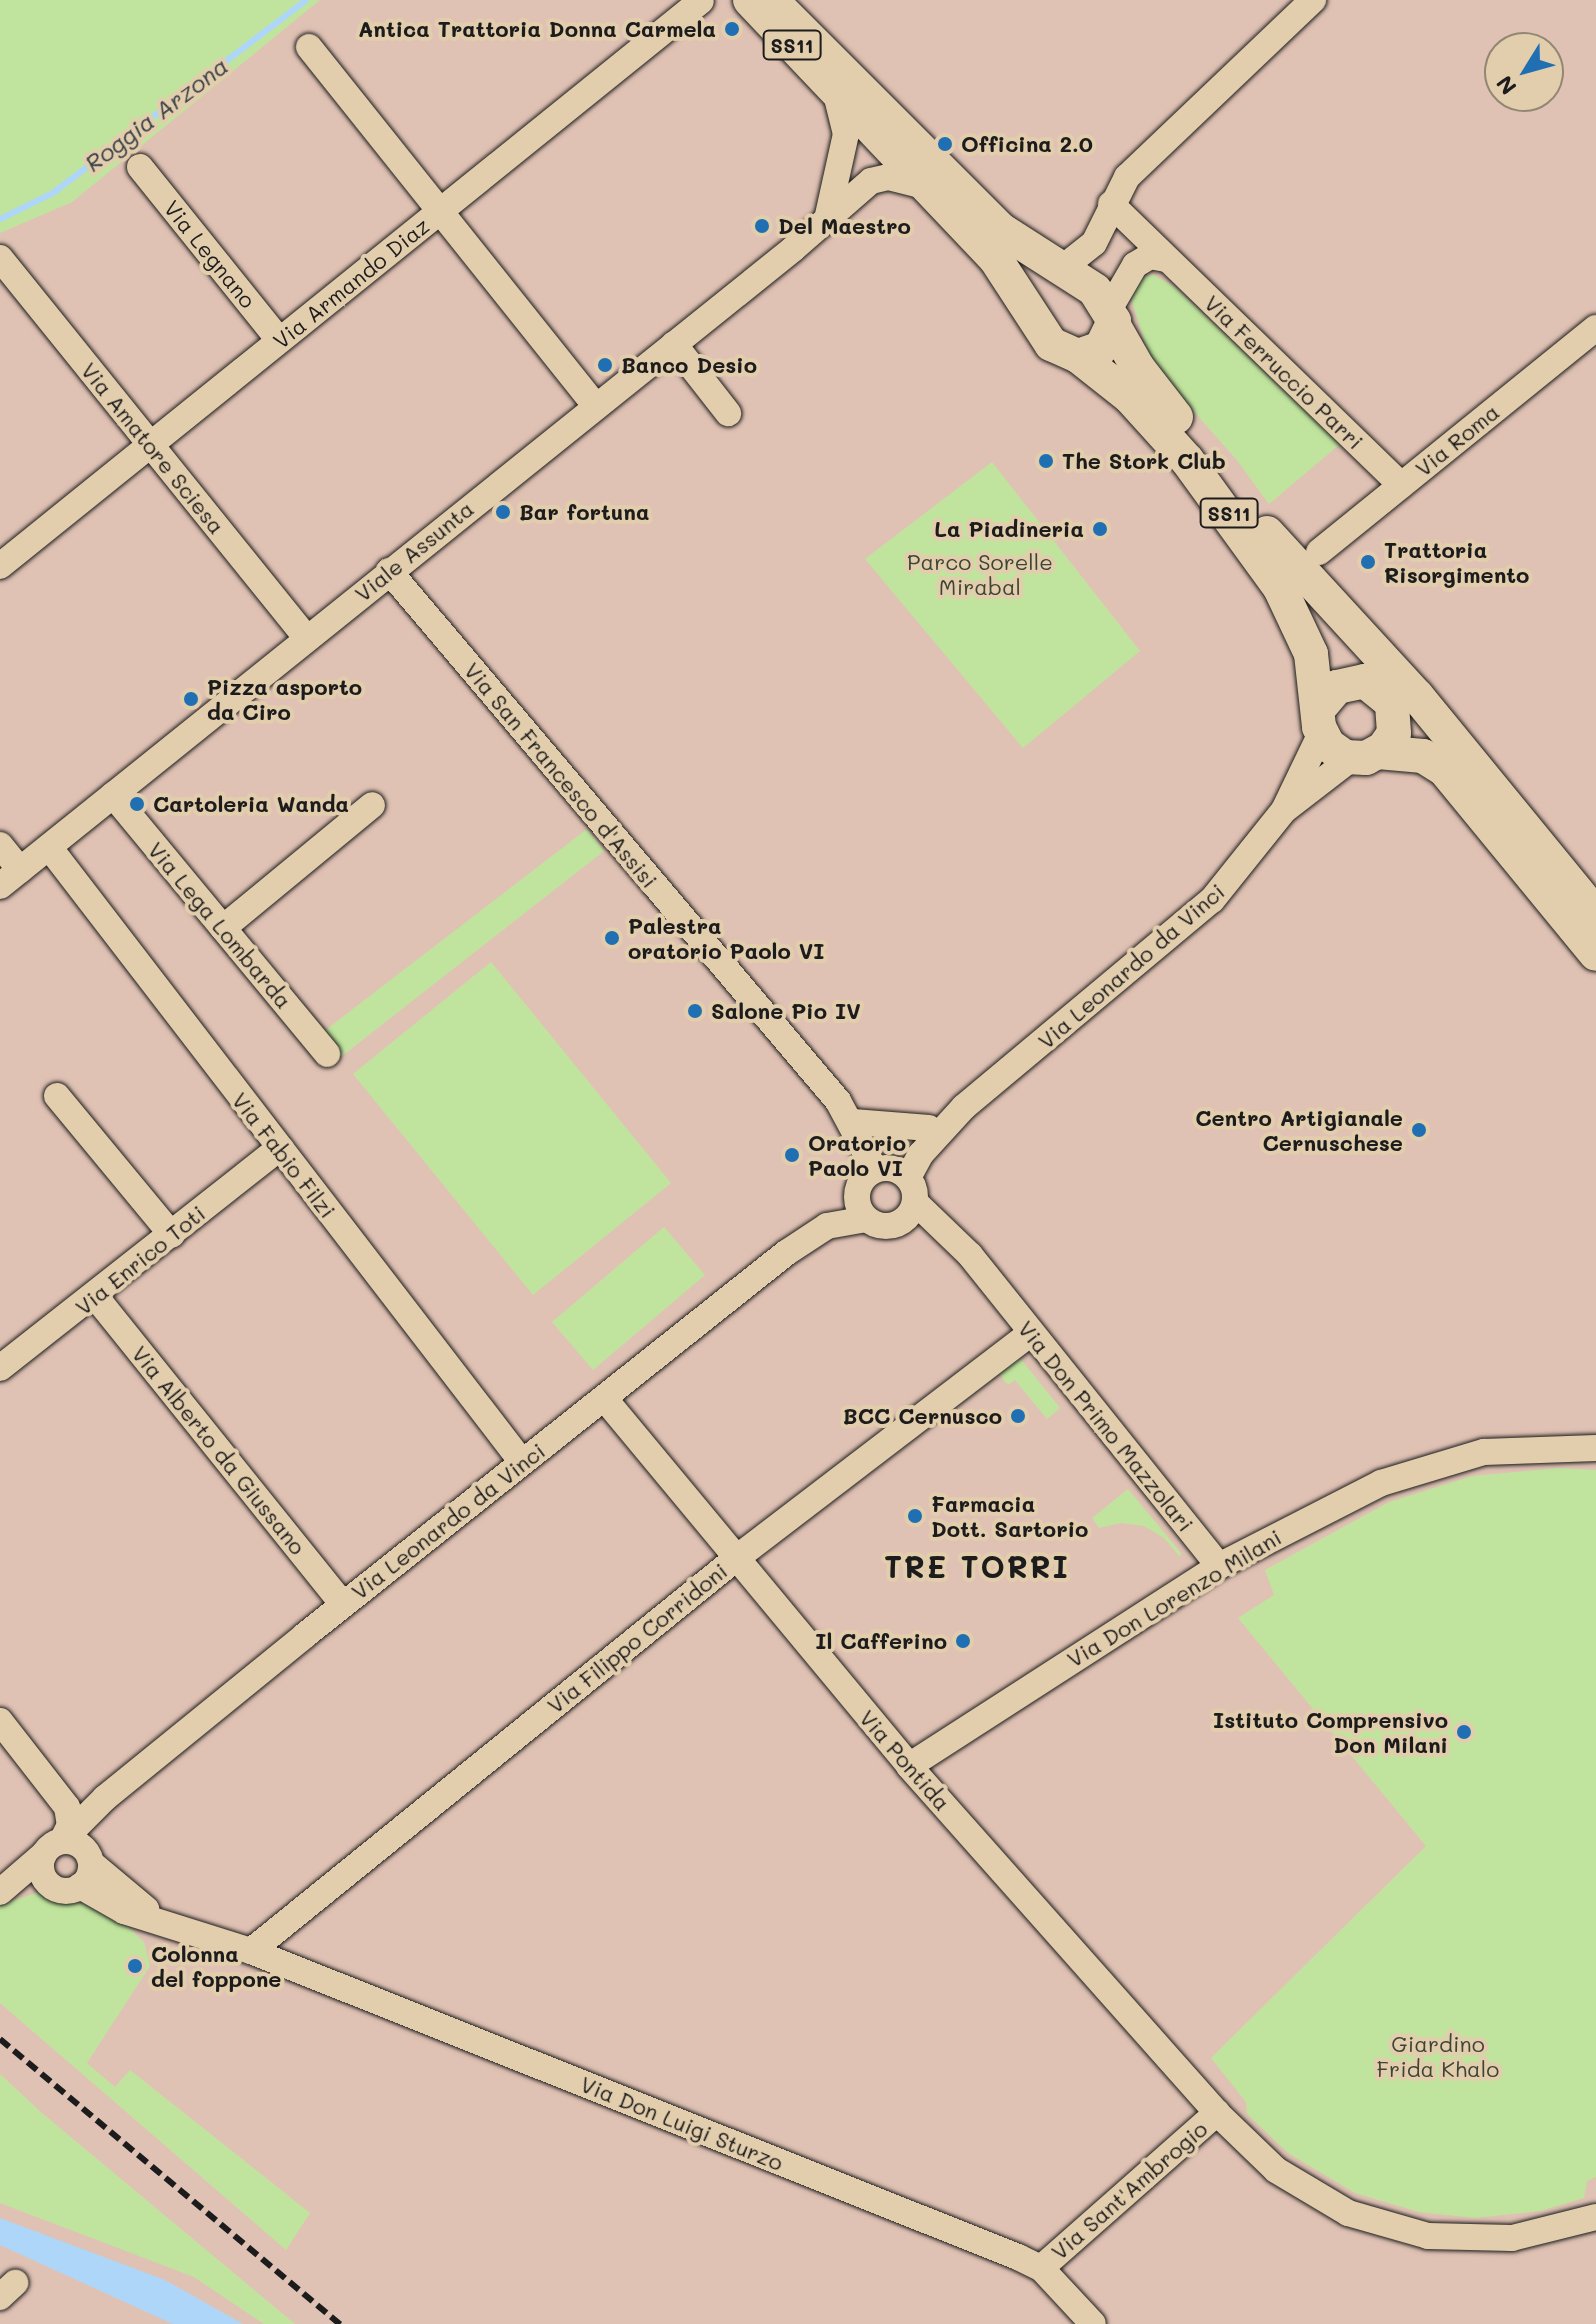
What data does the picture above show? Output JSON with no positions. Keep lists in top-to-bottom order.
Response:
{
  "streets": {
    "main road": ["SS11"],
    "street": [
      "Via Legnano",
      "Via Armando Diaz",
      "Via Ferruccio Parri",
      "Via Roma",
      "Via Amatore Sciesa",
      "Viale Assunta",
      "Via San Francesco d'Assisi",
      "Via Lega Lombarda",
      "Via Leonardo da Vinci",
      "Via Fabio Filzi",
      "Via Enrico Toti",
      "Via Don Primo Mazzolari",
      "Via Alberto da Giussano",
      "Via Don Lorenzo Milani",
      "Via Filippo Corridoni",
      "Via Pontida",
      "Via Don Luigi Sturzo",
      "Via Sant'Ambrogio"
    ]
  },
  "crossings": [
    ["SS11", "Viale Assunta"],
    ["SS11", "Via Leonardo da Vinci"],
    ["Via Legnano", "Via Armando Diaz"],
    ["Via Armando Diaz", "Via Amatore Sciesa"],
    ["Via Ferruccio Parri", "Via Roma"],
    ["Via Amatore Sciesa", "Viale Assunta"],
    ["Viale Assunta", "Via San Francesco d'Assisi"],
    ["Viale Assunta", "Via Lega Lombarda"],
    ["Viale Assunta", "Via Fabio Filzi"],
    ["Via San Francesco d'Assisi", "Via Leonardo da Vinci"],
    ["Via Leonardo da Vinci", "Via Fabio Filzi"],
    ["Via Leonardo da Vinci", "Via Don Primo Mazzolari"],
    ["Via Leonardo da Vinci", "Via Alberto da Giussano"],
    ["Via Leonardo da Vinci", "Via Pontida"],
    ["Via Leonardo da Vinci", "Via Don Luigi Sturzo"],
    ["Via Fabio Filzi", "Via Enrico Toti"],
    ["Via Enrico Toti", "Via Alberto da Giussano"],
    ["Via Don Primo Mazzolari", "Via Don Lorenzo Milani"],
    ["Via Don Primo Mazzolari", "Via Filippo Corridoni"],
    ["Via Don Lorenzo Milani", "Via Pontida"],
    ["Via Filippo Corridoni", "Via Pontida"],
    ["Via Filippo Corridoni", "Via Don Luigi Sturzo"],
    ["Via Pontida", "Via Sant'Ambrogio"],
    ["Via Don Luigi Sturzo", "Via Sant'Ambrogio"]
  ],
  "districts": ["TRE TORRI"],
  "water": ["Roggia Arzona"],
  "parks": ["Parco Sorelle Mirabal", "Giardino Frida Khalo"],
  "places": [
    "Antica Trattoria Donna Carmela",
    "Officina 2.0",
    "Del Maestro",
    "Banco Desio",
    "The Stork Club",
    "Bar fortuna",
    "La Piadineria",
    "Trattoria Risorgimento",
    "Pizza asporto da Ciro",
    "Cartoleria Wanda",
    "Palestra oratorio Paolo VI",
    "Salone Pio IV",
    "Centro Artigianale Cernuschese",
    "Oratorio Paolo VI",
    "BCC Cernusco",
    "Farmacia Dott. Sartorio",
    "Il Cafferino",
    "Istituto Comprensivo Don Milani",
    "Colonna del foppone"
  ],
  "north": "bottom left"
}
